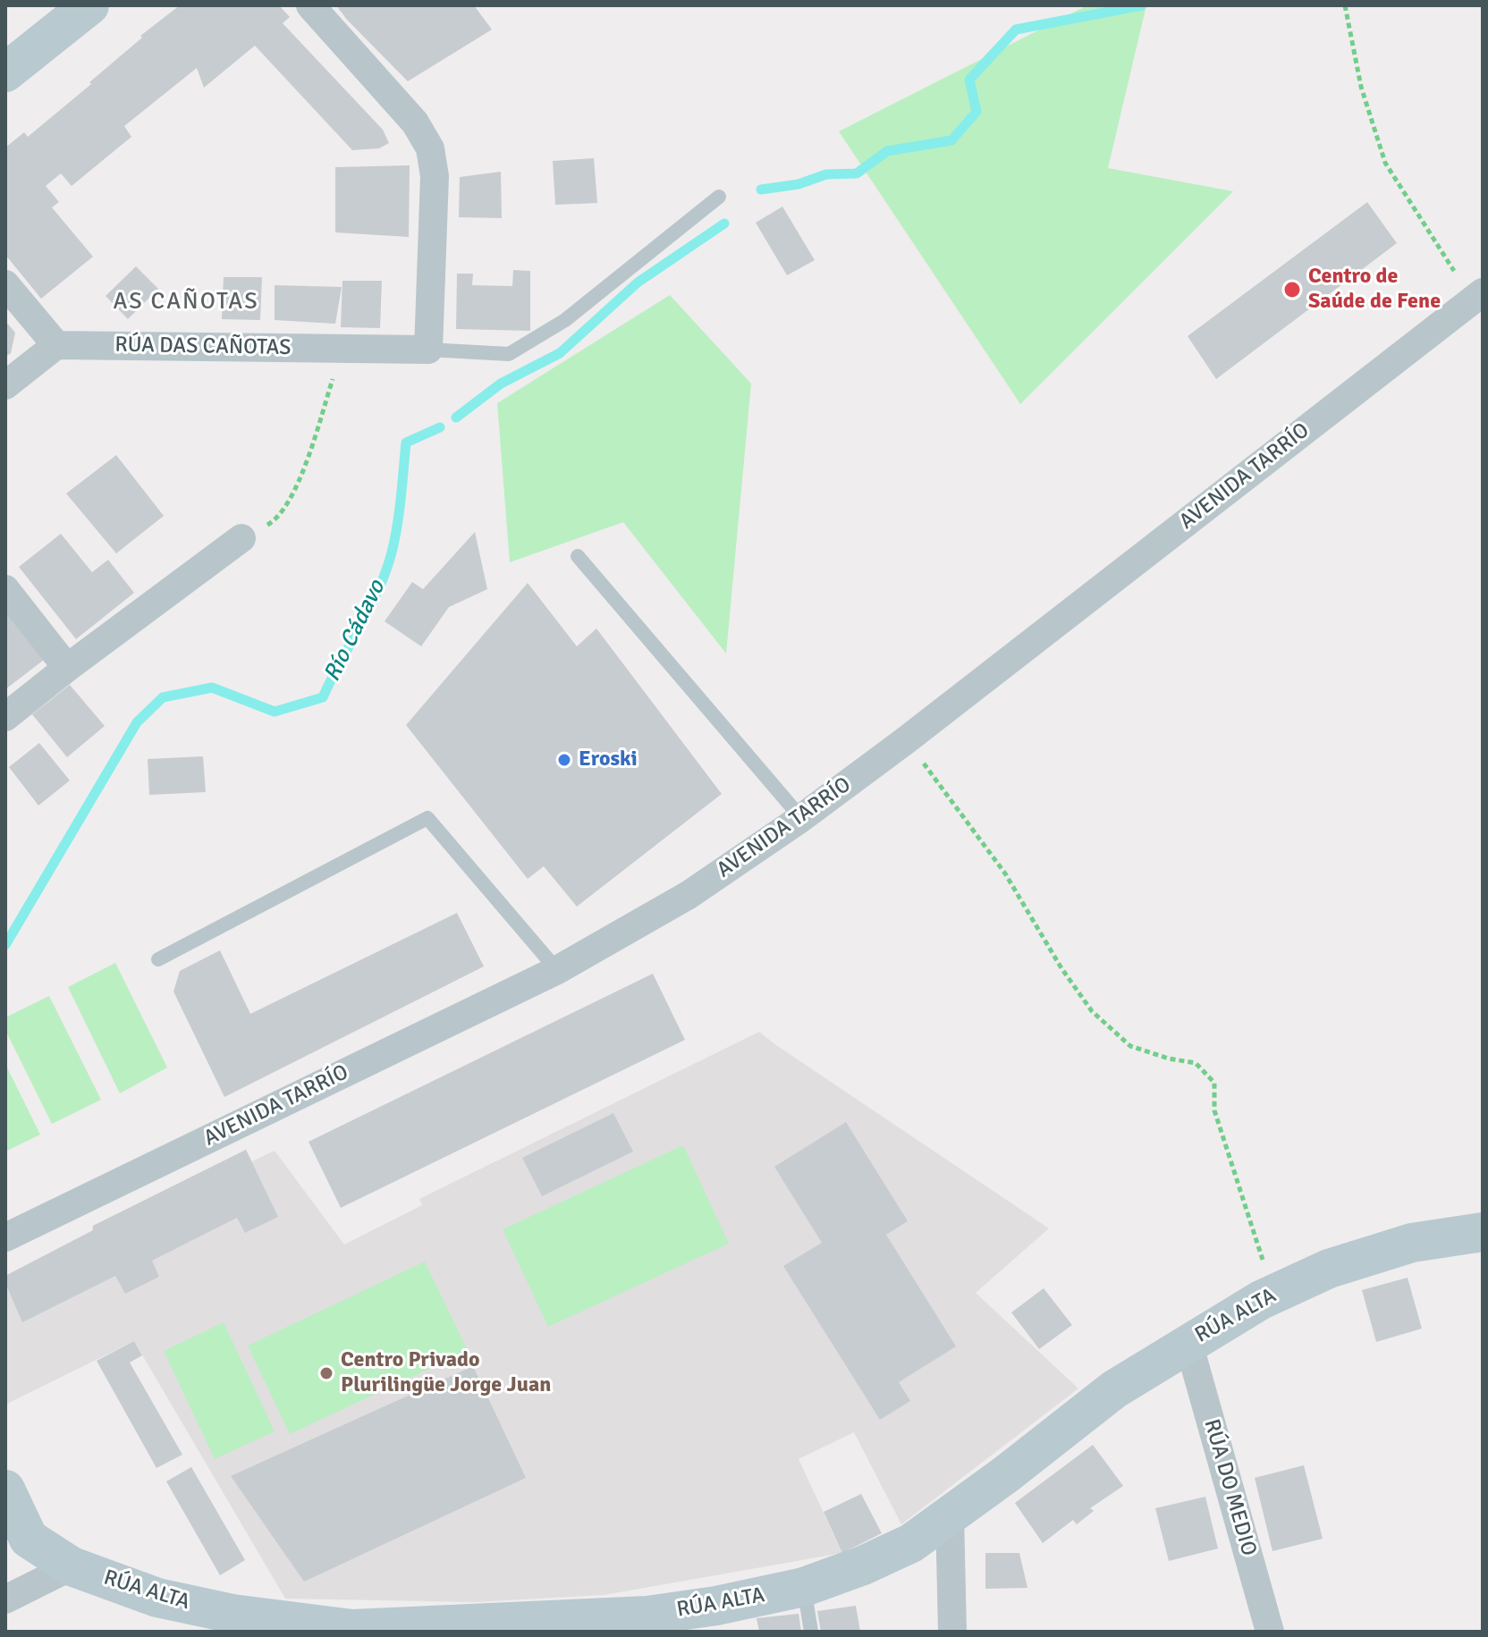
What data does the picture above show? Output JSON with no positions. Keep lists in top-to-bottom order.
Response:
{
  "streets": {
    "street": [
      "RÚA DAS CAÑOTAS",
      "AVENIDA TARRÍO",
      "RÚA ALTA",
      "RÚA DO MEDIO"
    ]
  },
  "crossings": [
    ["RÚA ALTA", "RÚA DO MEDIO"]
  ],
  "districts": ["AS CAÑOTAS"],
  "water": ["Río Cádavo"],
  "places": ["Centro de Saúde de Fene", "Eroski", "Centro Privado Plurilingüe Jorge Juan"]
}
